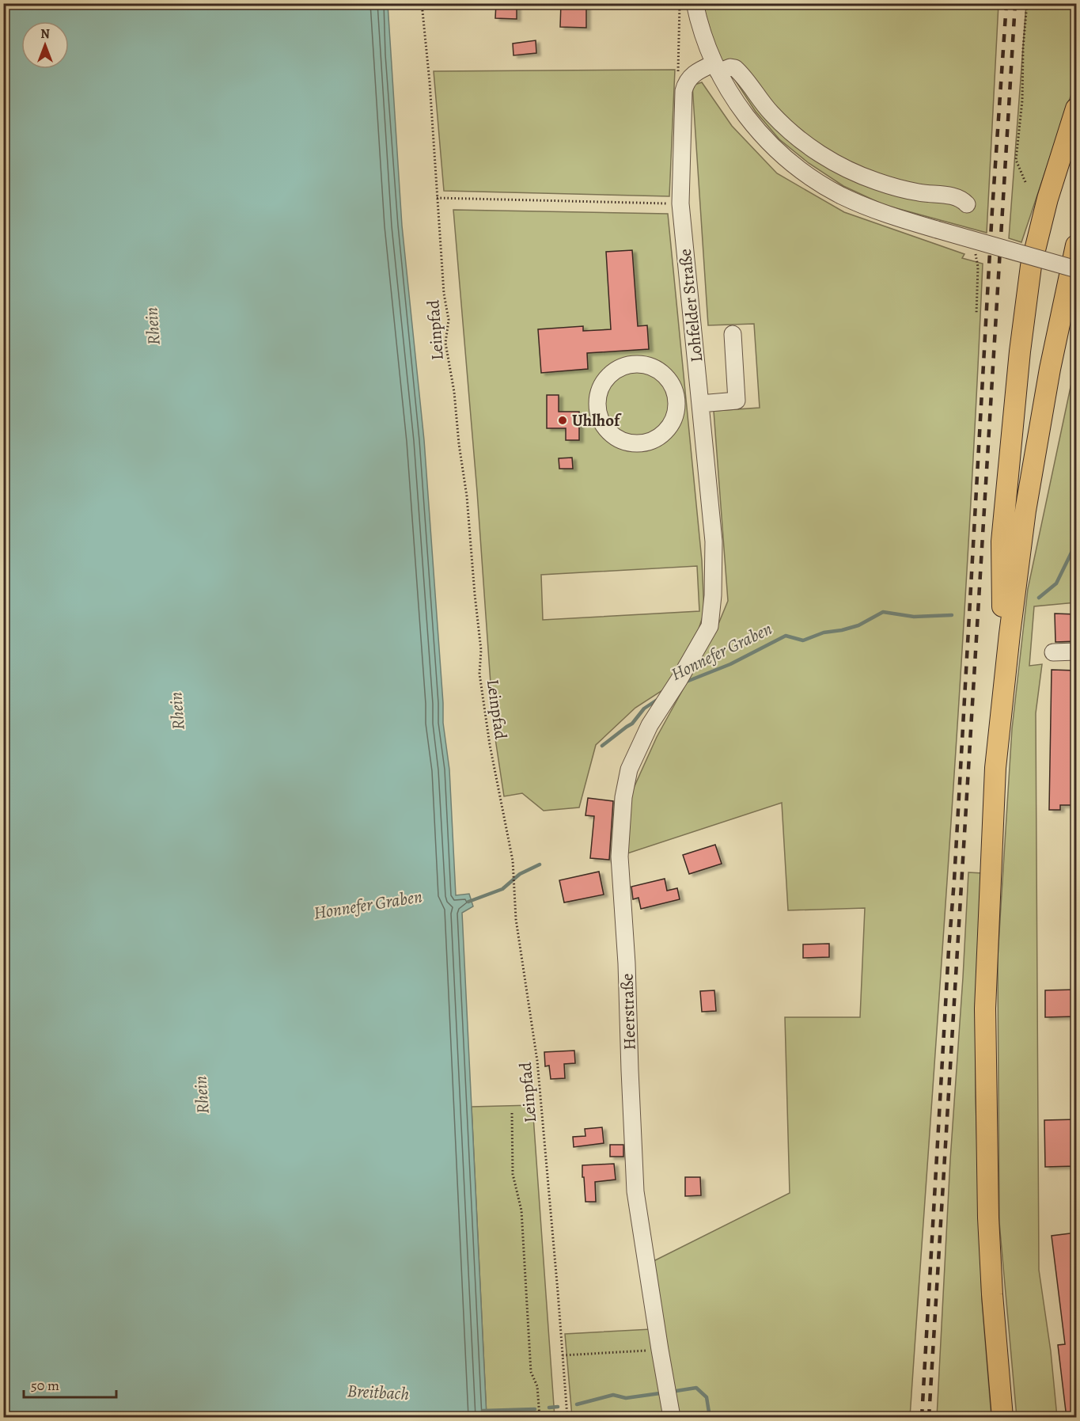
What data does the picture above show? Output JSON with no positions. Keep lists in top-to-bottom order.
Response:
{
  "streets": {
    "street": ["Lohfelder Straße", "Heerstraße"],
    "path": ["Leinpfad"]
  },
  "crossings": [
    ["Lohfelder Straße", "Heerstraße"]
  ],
  "water": ["Rhein", "Honnefer Graben", "Breitbach"],
  "places": ["Uhlhof"],
  "scale_bar": "50 m",
  "north": "top"
}
